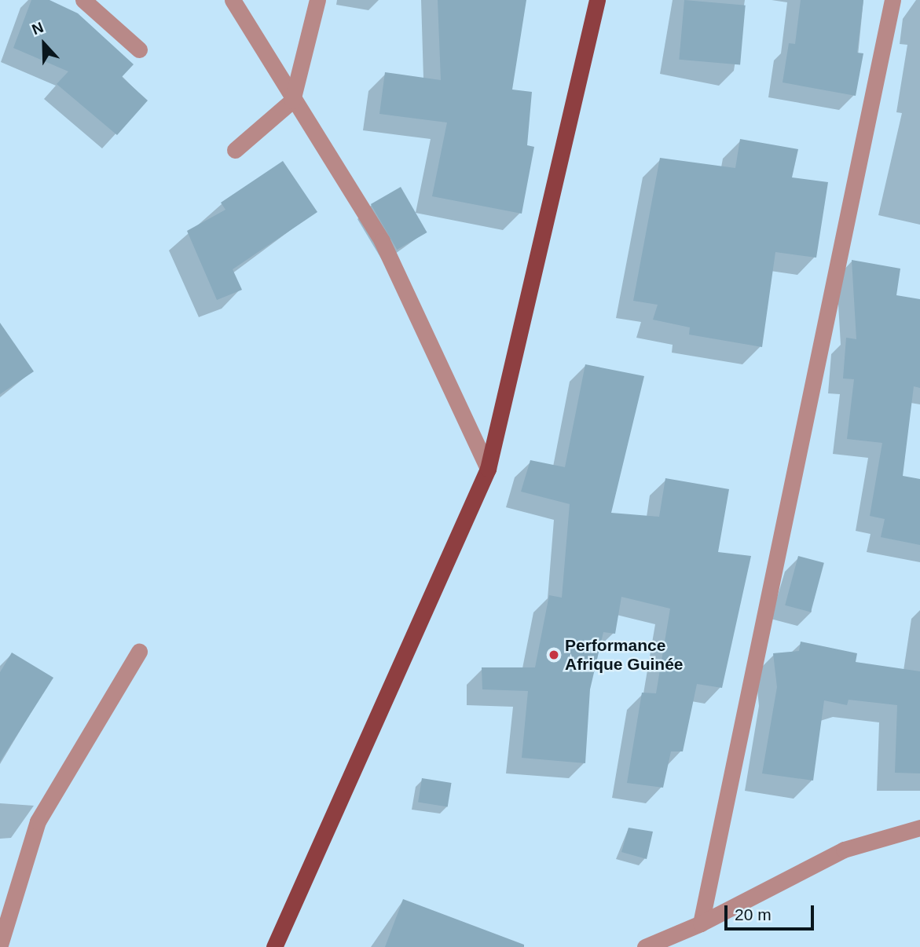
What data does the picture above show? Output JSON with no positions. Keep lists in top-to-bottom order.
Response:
{
  "places": ["Performance Afrique Guinée"],
  "scale_bar": "20 m",
  "north": "top"
}
